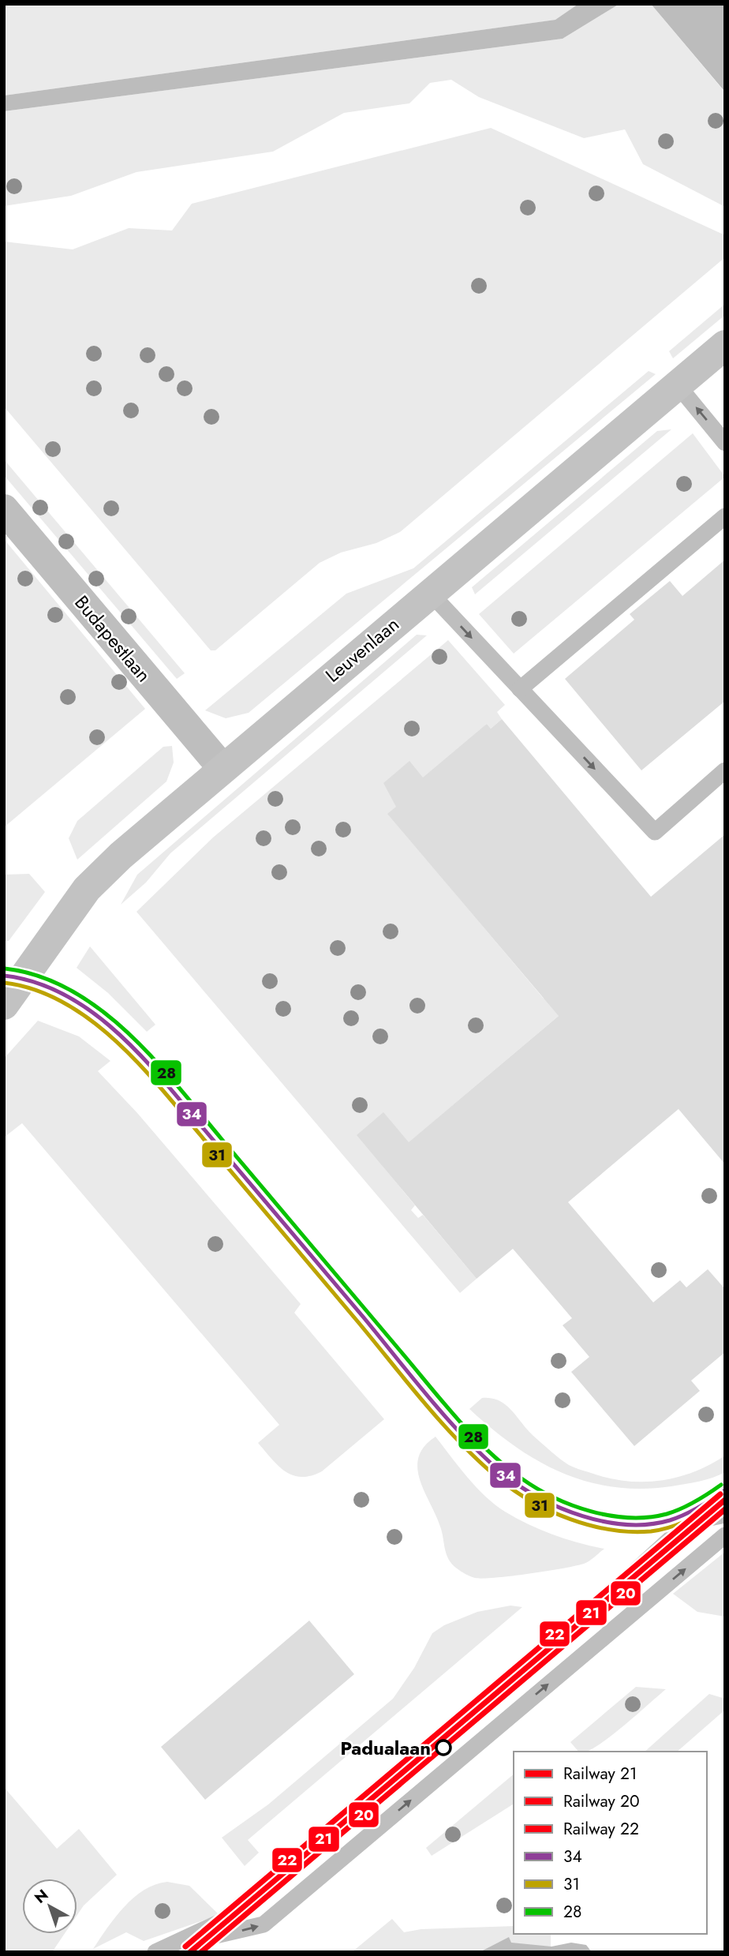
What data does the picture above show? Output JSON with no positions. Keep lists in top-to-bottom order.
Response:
{
  "streets": {
    "main road": ["Leuvenlaan"],
    "street": ["Budapestlaan"]
  },
  "crossings": [
    ["Budapestlaan", "Leuvenlaan"]
  ],
  "places": ["Padualaan"],
  "lines": [
    "transit line 28",
    "transit line 34",
    "transit line 31",
    "rail line 22",
    "rail line 21",
    "rail line 20"
  ],
  "legend": [
    "Railway 21",
    "Railway 20",
    "Railway 22",
    "34",
    "31",
    "28"
  ],
  "north": "top left"
}
